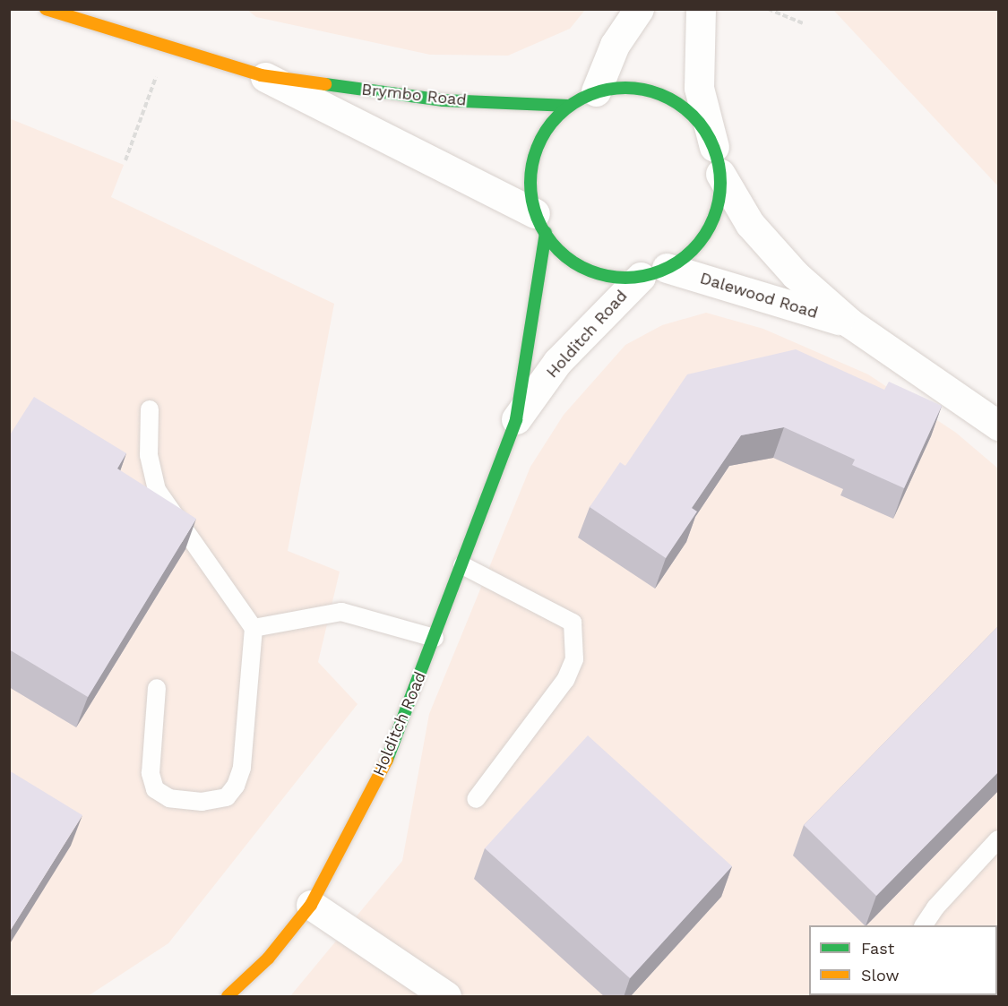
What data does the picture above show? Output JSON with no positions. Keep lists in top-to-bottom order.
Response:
{
  "streets": {
    "street": ["Brymbo Road", "Dalewood Road", "Holditch Road"]
  },
  "crossings": [
    ["Brymbo Road", "Dalewood Road"],
    ["Brymbo Road", "Holditch Road"],
    ["Dalewood Road", "Holditch Road"]
  ],
  "legend": ["Fast", "Slow"]
}
